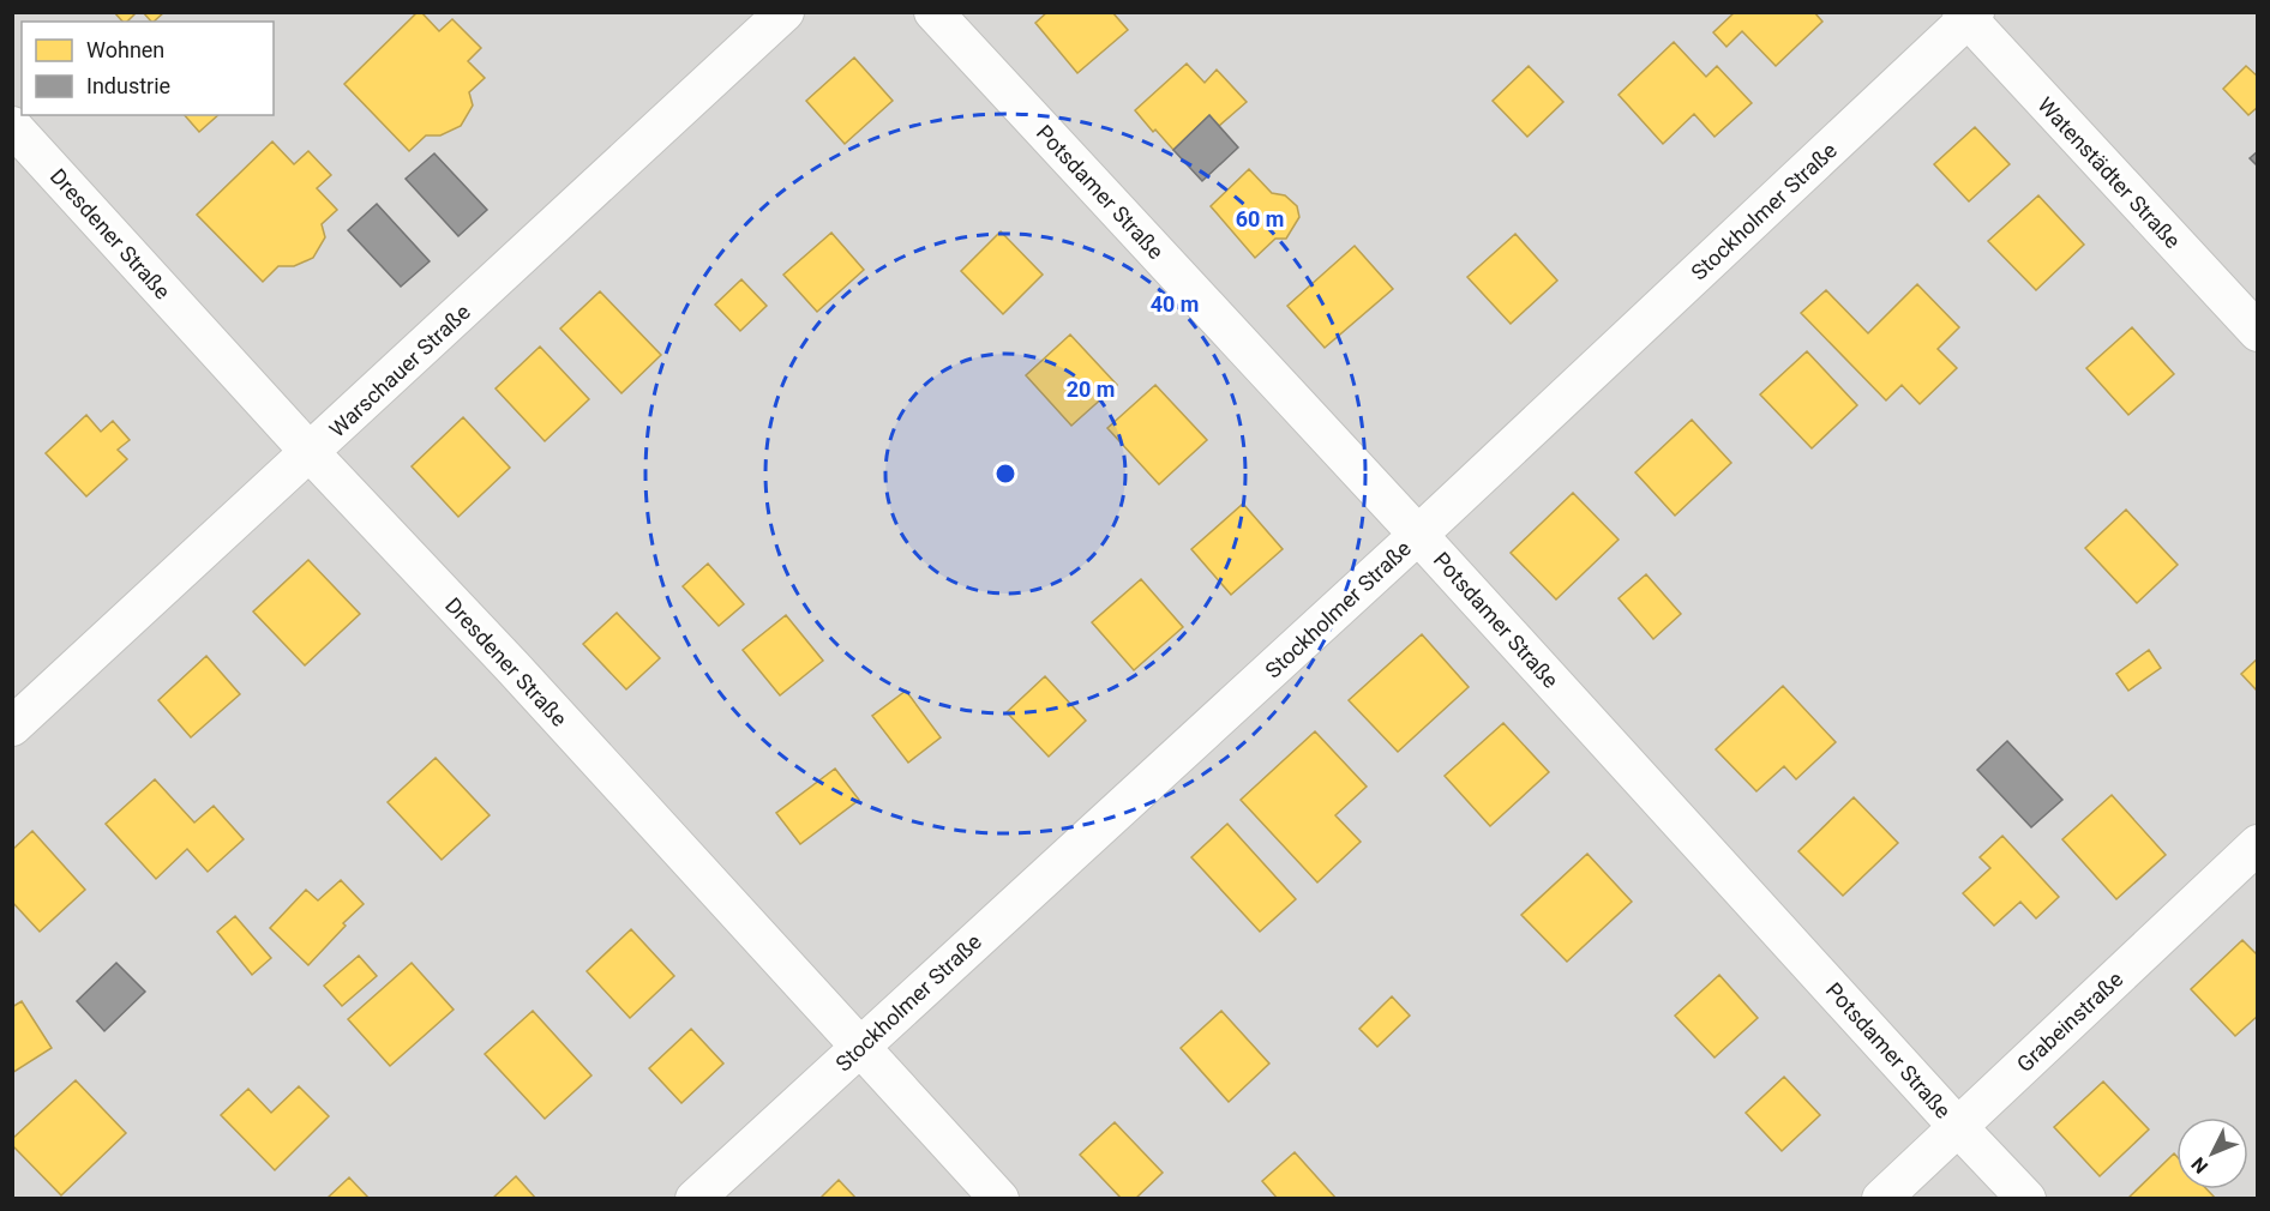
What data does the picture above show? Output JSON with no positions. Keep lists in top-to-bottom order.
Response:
{
  "streets": {
    "street": [
      "Watenstädter Straße",
      "Potsdamer Straße",
      "Stockholmer Straße",
      "Dresdener Straße",
      "Warschauer Straße",
      "Grabeinstraße"
    ]
  },
  "crossings": [
    ["Watenstädter Straße", "Stockholmer Straße"],
    ["Potsdamer Straße", "Stockholmer Straße"],
    ["Potsdamer Straße", "Grabeinstraße"],
    ["Stockholmer Straße", "Dresdener Straße"],
    ["Dresdener Straße", "Warschauer Straße"]
  ],
  "legend": ["Wohnen", "Industrie"],
  "north": "bottom left",
  "rings": ["60 m", "40 m", "20 m"]
}
